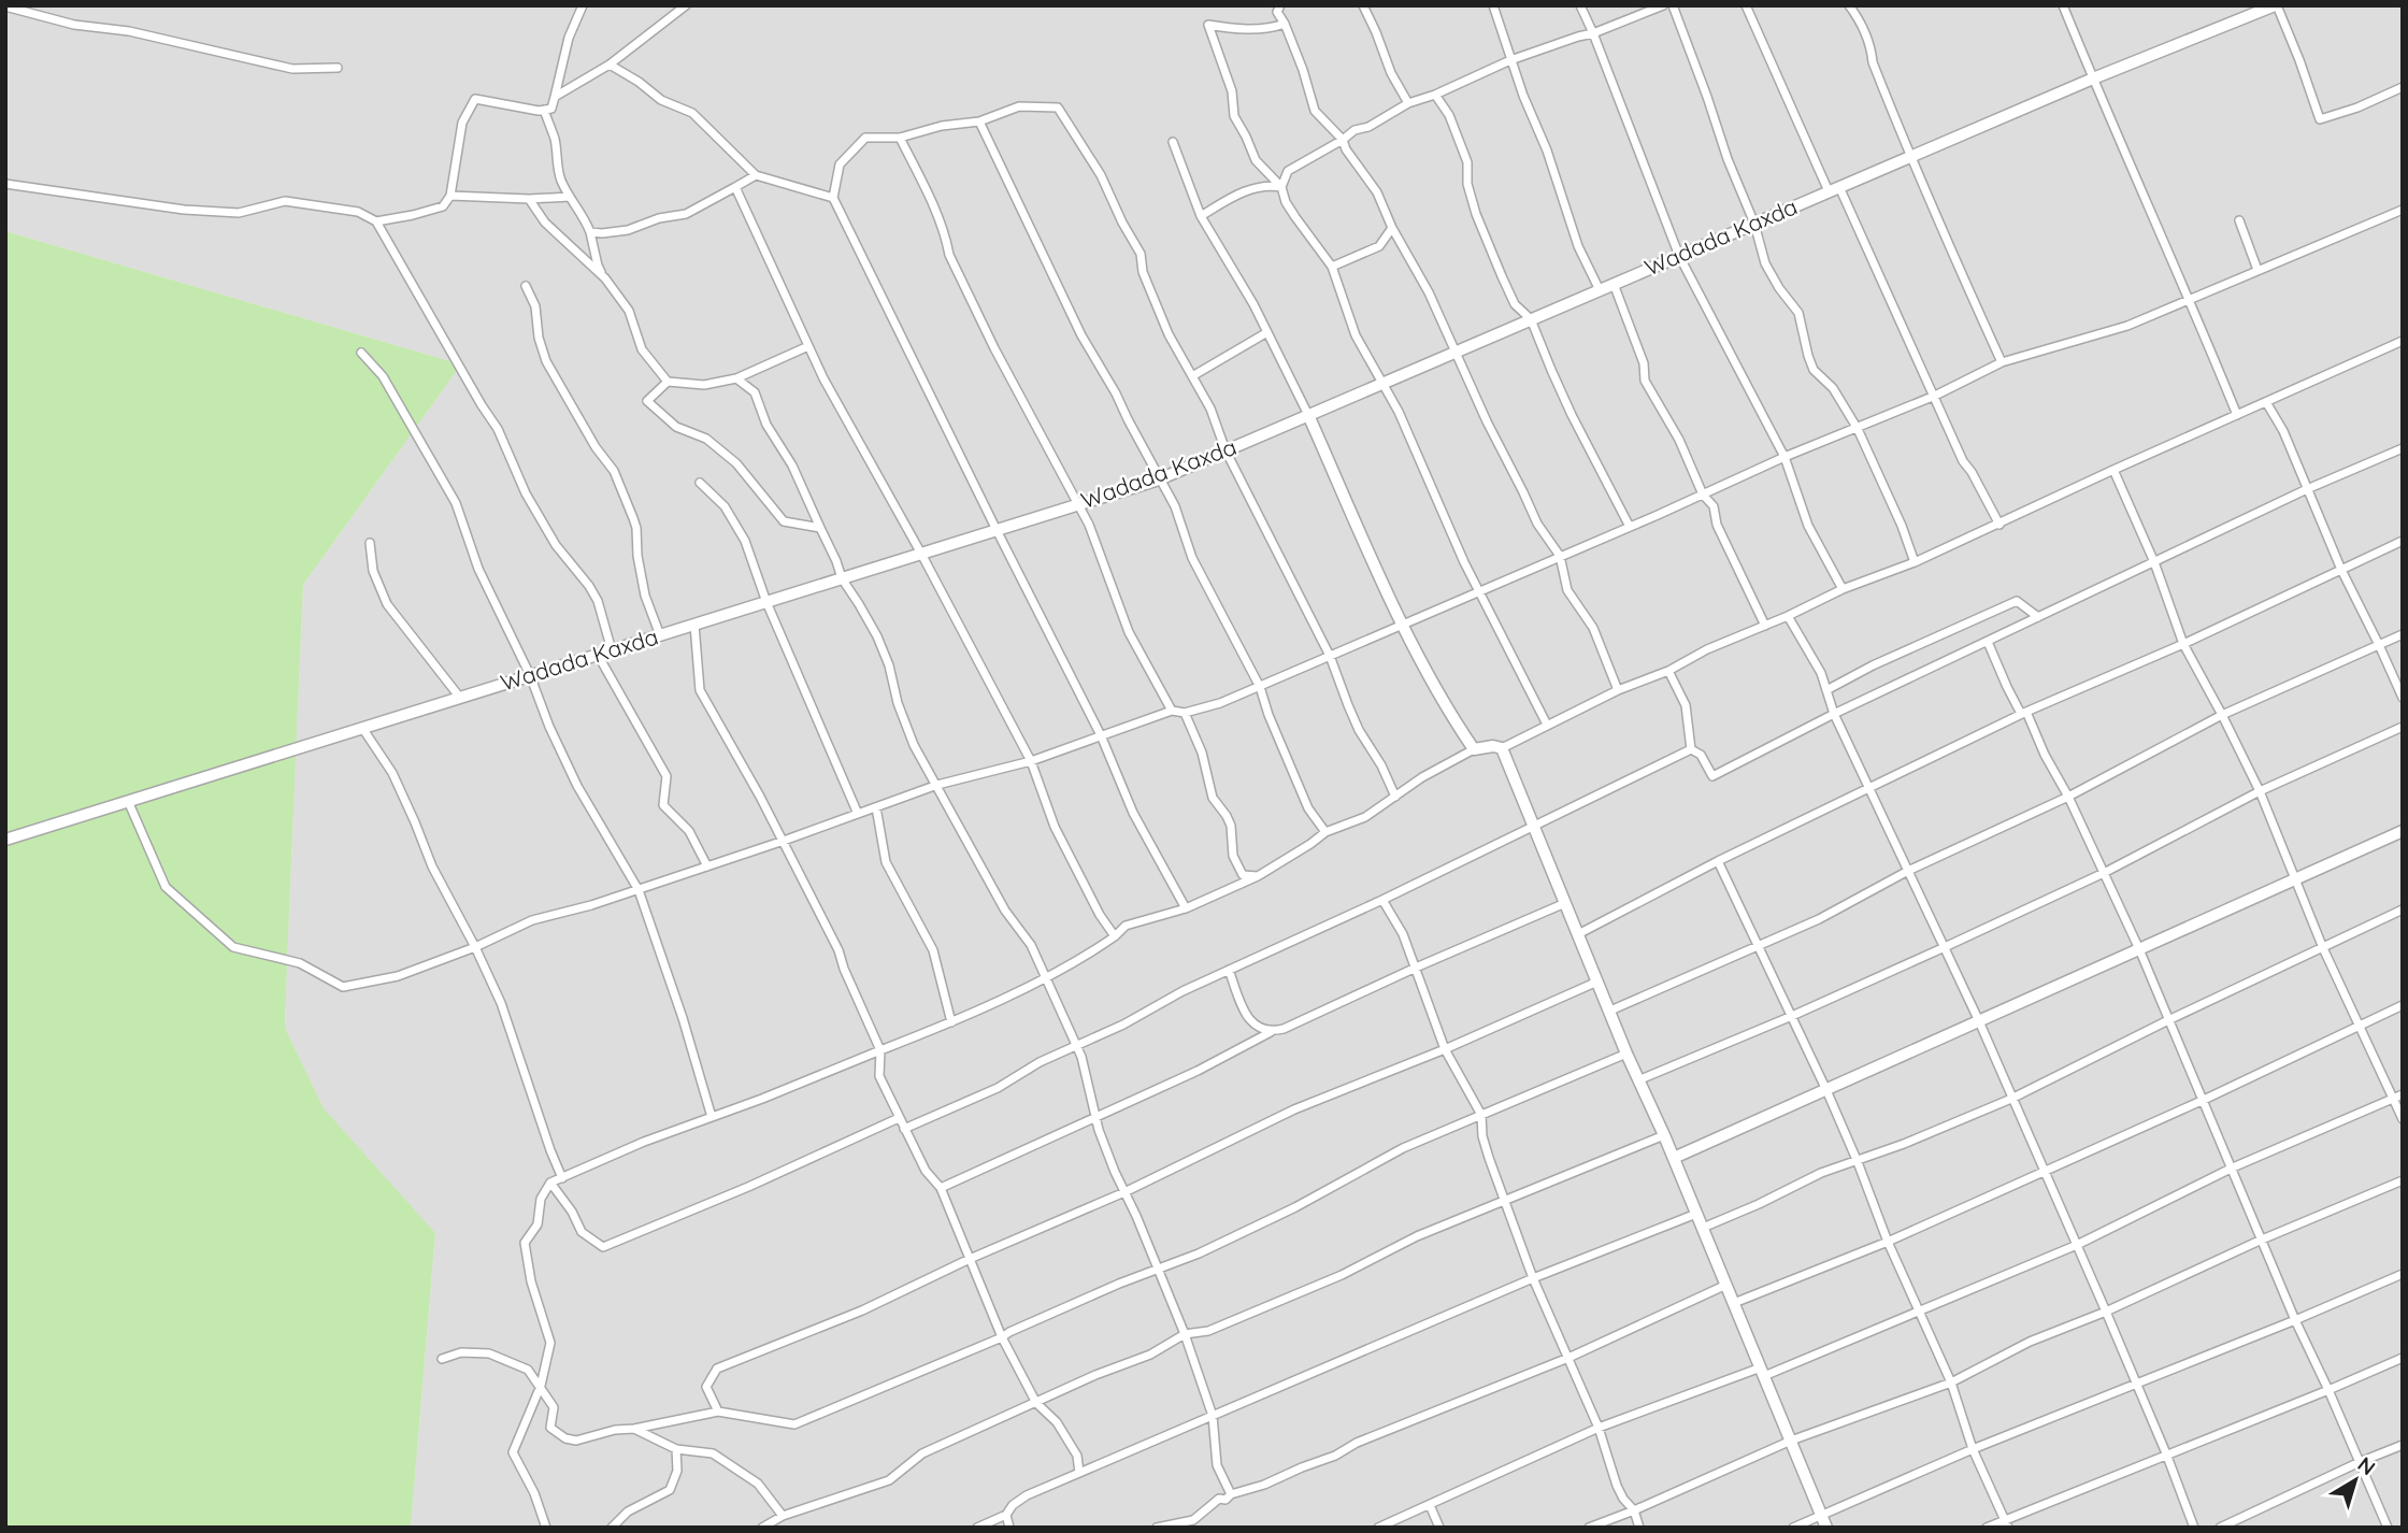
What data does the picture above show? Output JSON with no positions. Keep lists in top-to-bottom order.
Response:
{
  "streets": {
    "street": ["Wadada Kaxda"]
  },
  "north": "top right"
}
